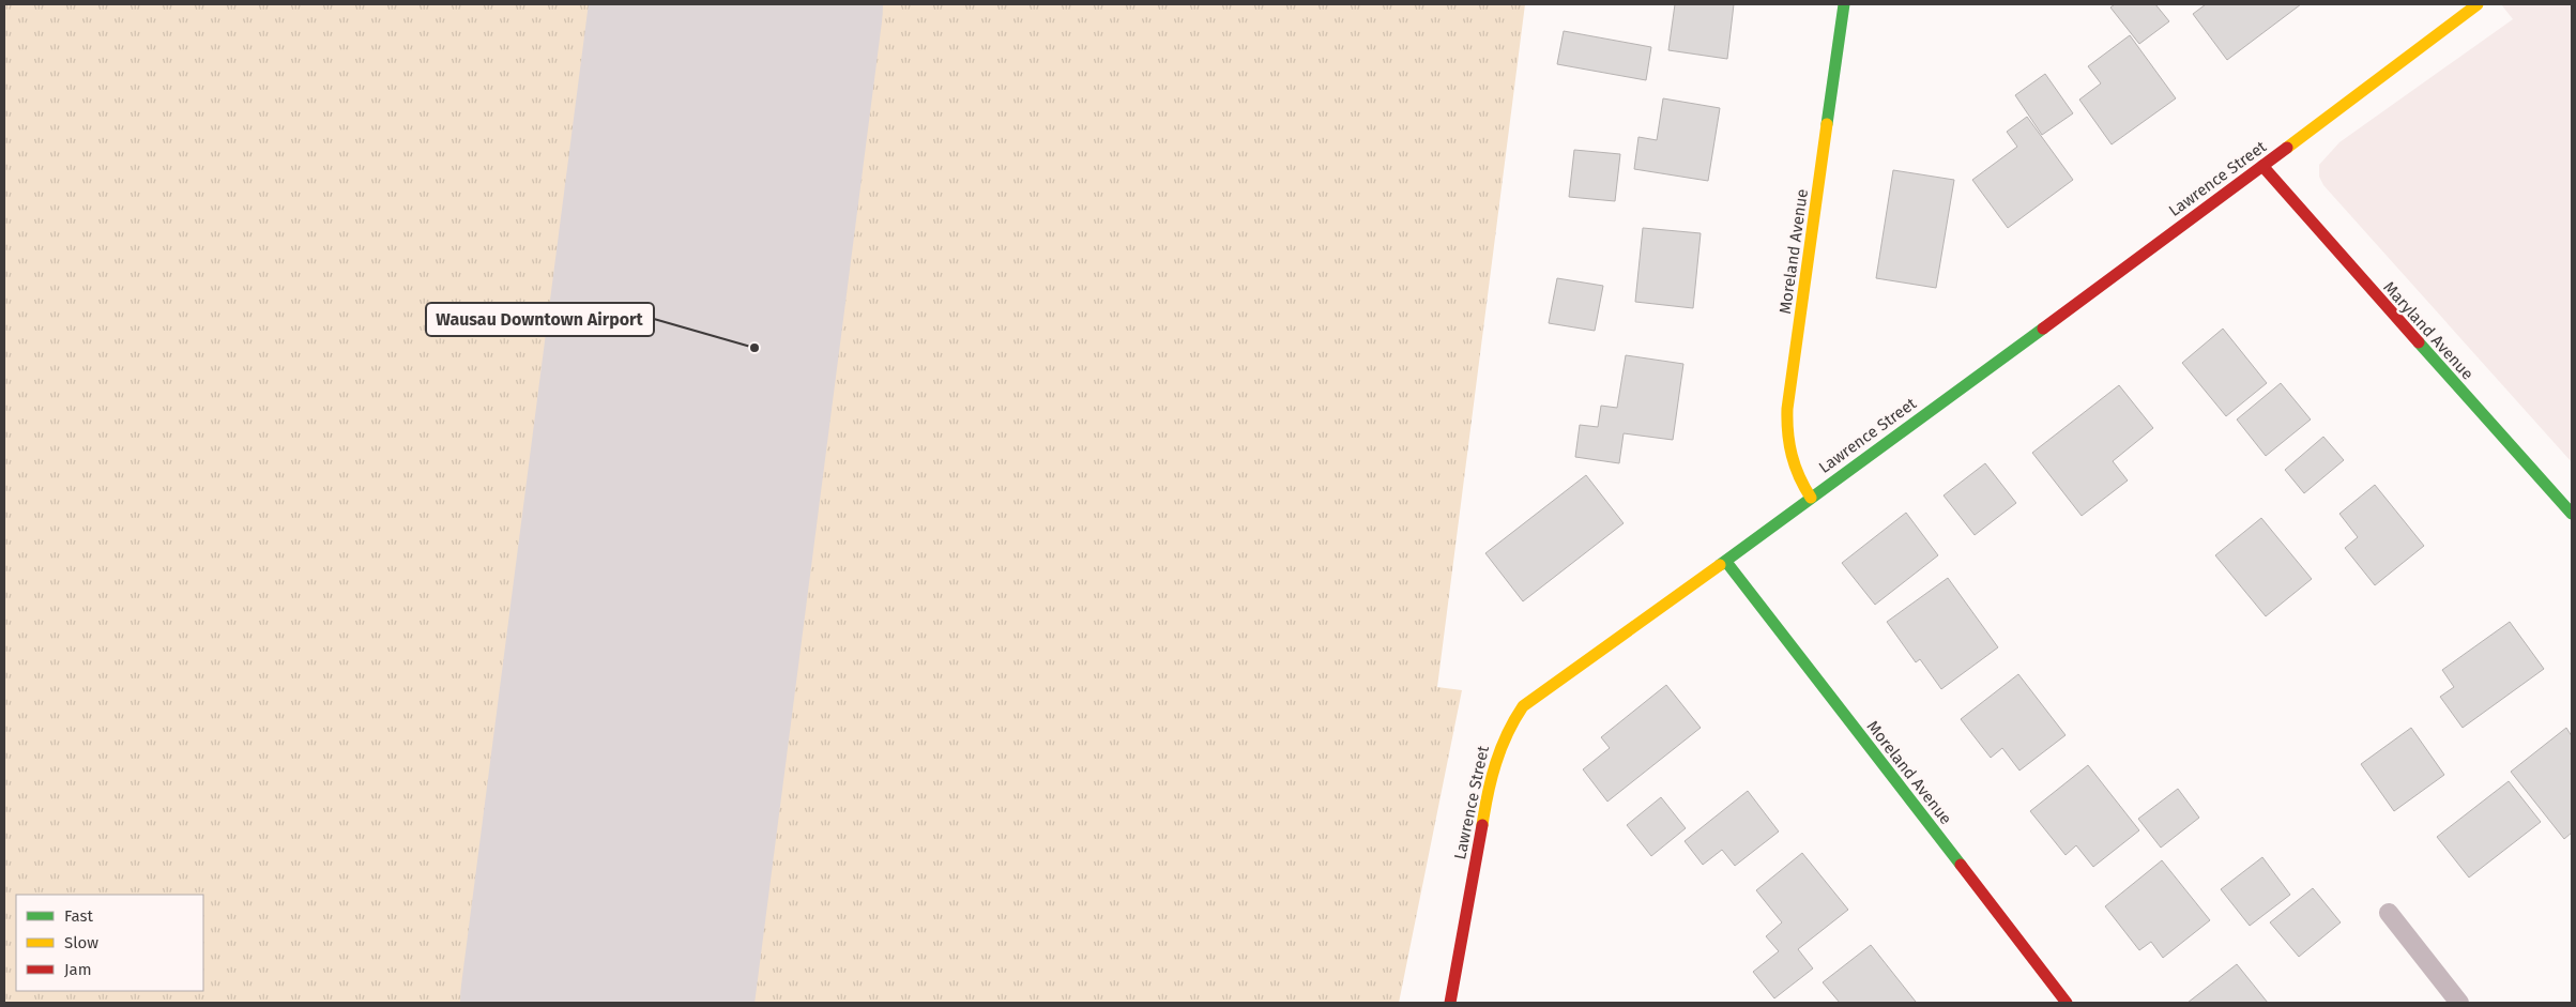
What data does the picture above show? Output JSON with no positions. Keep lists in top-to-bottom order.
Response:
{
  "streets": {
    "street": ["Lawrence Street", "Moreland Avenue", "Maryland Avenue"]
  },
  "crossings": [
    ["Lawrence Street", "Moreland Avenue"],
    ["Lawrence Street", "Maryland Avenue"]
  ],
  "places": ["Wausau Downtown Airport"],
  "legend": ["Fast", "Slow", "Jam"]
}
